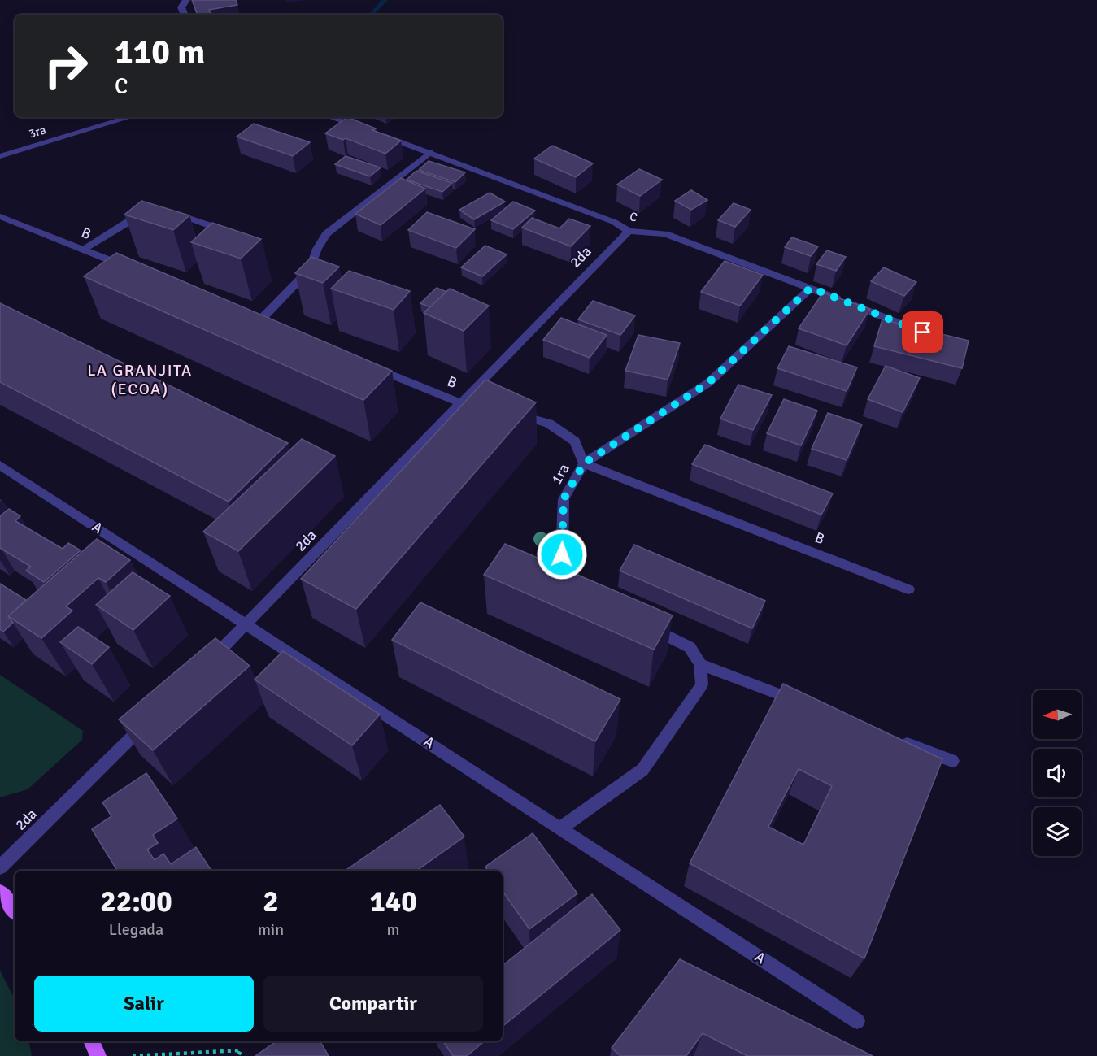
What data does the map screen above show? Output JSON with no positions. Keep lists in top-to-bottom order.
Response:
{
  "streets": {
    "street": [
      "3ra",
      "C",
      "B",
      "2da",
      "1ra",
      "A"
    ]
  },
  "crossings": [
    ["C", "2da"],
    ["C", "1ra"],
    ["B", "2da"],
    ["B", "1ra"],
    ["2da", "A"]
  ],
  "districts": ["LA GRANJITA (ECOA)"],
  "north": "left",
  "page": {
    "turn": ["110 m", "C"],
    "eta": [
      "22:00",
      "Llegada",
      "2",
      "min",
      "140",
      "m"
    ],
    "buttons": ["Salir", "Compartir"]
  }
}
